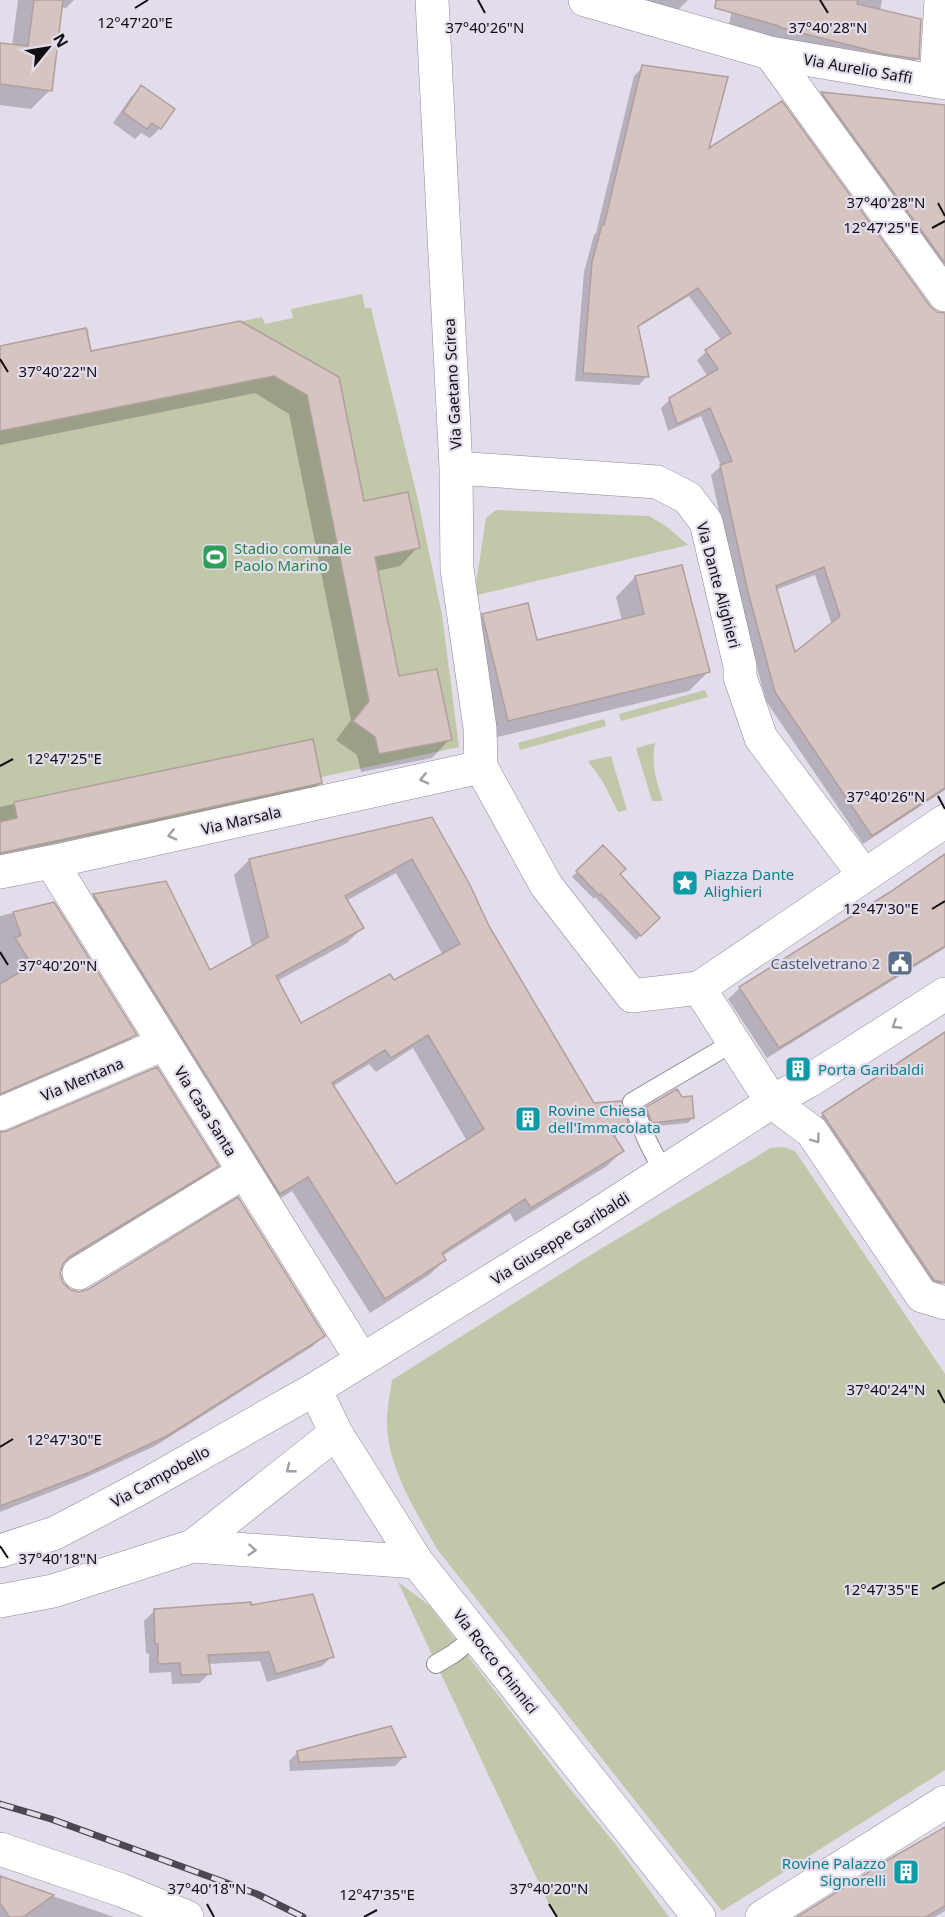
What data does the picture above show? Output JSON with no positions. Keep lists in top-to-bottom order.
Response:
{
  "streets": {
    "street": [
      "Via Aurelio Saffi",
      "Via Gaetano Scirea",
      "Via Dante Alighieri",
      "Via Marsala",
      "Via Mentana",
      "Via Casa Santa",
      "Via Giuseppe Garibaldi",
      "Via Campobello",
      "Via Rocco Chinnici"
    ]
  },
  "crossings": [
    ["Via Gaetano Scirea", "Via Dante Alighieri"],
    ["Via Gaetano Scirea", "Via Marsala"],
    ["Via Marsala", "Via Casa Santa"],
    ["Via Mentana", "Via Casa Santa"],
    ["Via Casa Santa", "Via Giuseppe Garibaldi"],
    ["Via Giuseppe Garibaldi", "Via Campobello"],
    ["Via Giuseppe Garibaldi", "Via Rocco Chinnici"],
    ["Via Campobello", "Via Rocco Chinnici"]
  ],
  "one_way": ["Via Marsala"],
  "places": {
    "sports": ["Stadio comunale Paolo Marino"],
    "place": ["Piazza Dante Alighieri"],
    "public building": ["Castelvetrano 2"],
    "building": ["Porta Garibaldi", "Rovine Chiesa dell'Immacolata", "Rovine Palazzo Signorelli"]
  },
  "north": "top right",
  "coordinates": [
    "12°47'20\"E",
    "37°40'26\"N",
    "37°40'28\"N",
    "12°47'25\"E",
    "37°40'22\"N",
    "12°47'30\"E",
    "37°40'20\"N",
    "37°40'24\"N",
    "37°40'18\"N",
    "12°47'35\"E"
  ]
}
